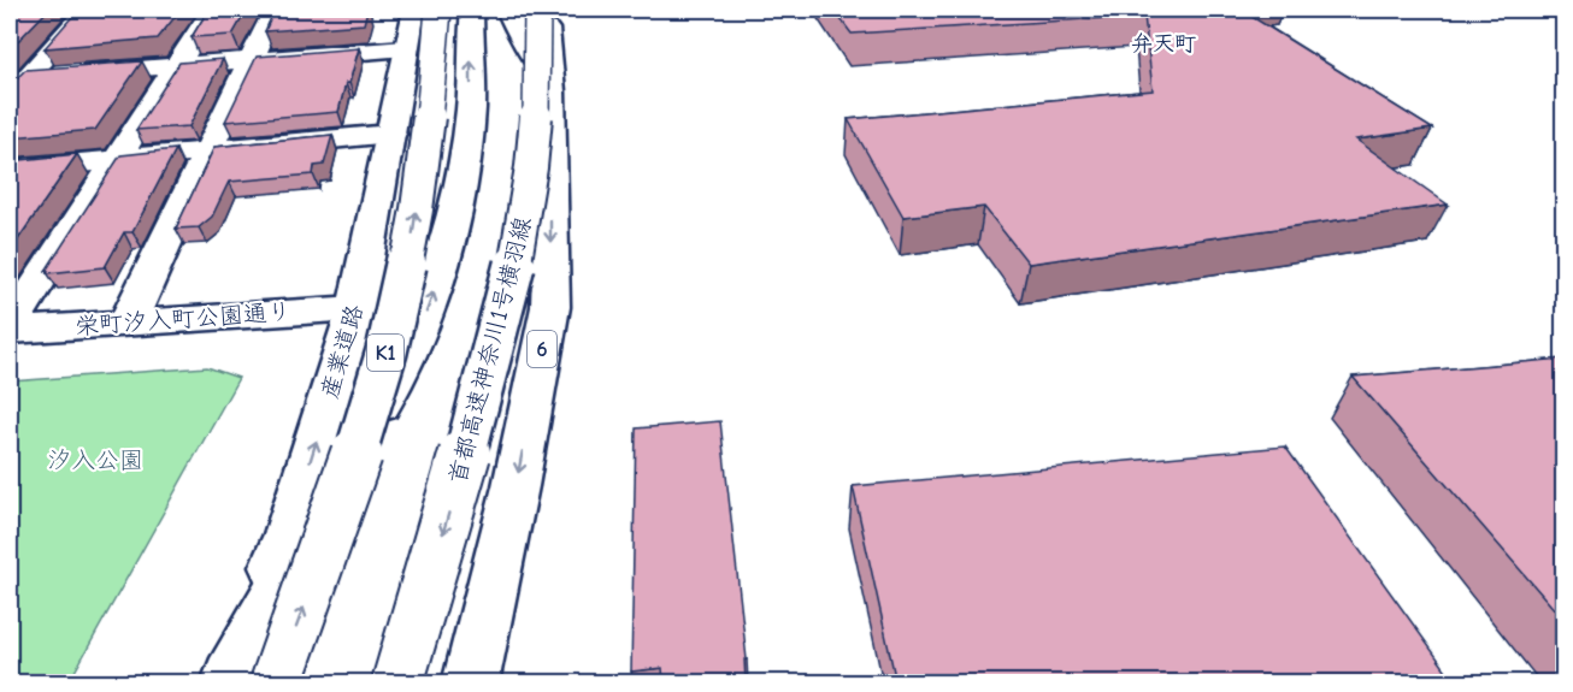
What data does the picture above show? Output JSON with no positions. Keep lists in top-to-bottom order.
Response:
{
  "streets": {
    "main road": [
      "栄町汐入町公園通り",
      "6",
      "首都高速神奈川1号横羽線",
      "産業道路",
      "K1"
    ]
  },
  "crossings": [
    ["栄町汐入町公園通り", "産業道路"],
    ["産業道路", "K1"]
  ],
  "districts": ["弁天町"],
  "parks": ["汐入公園"]
}
